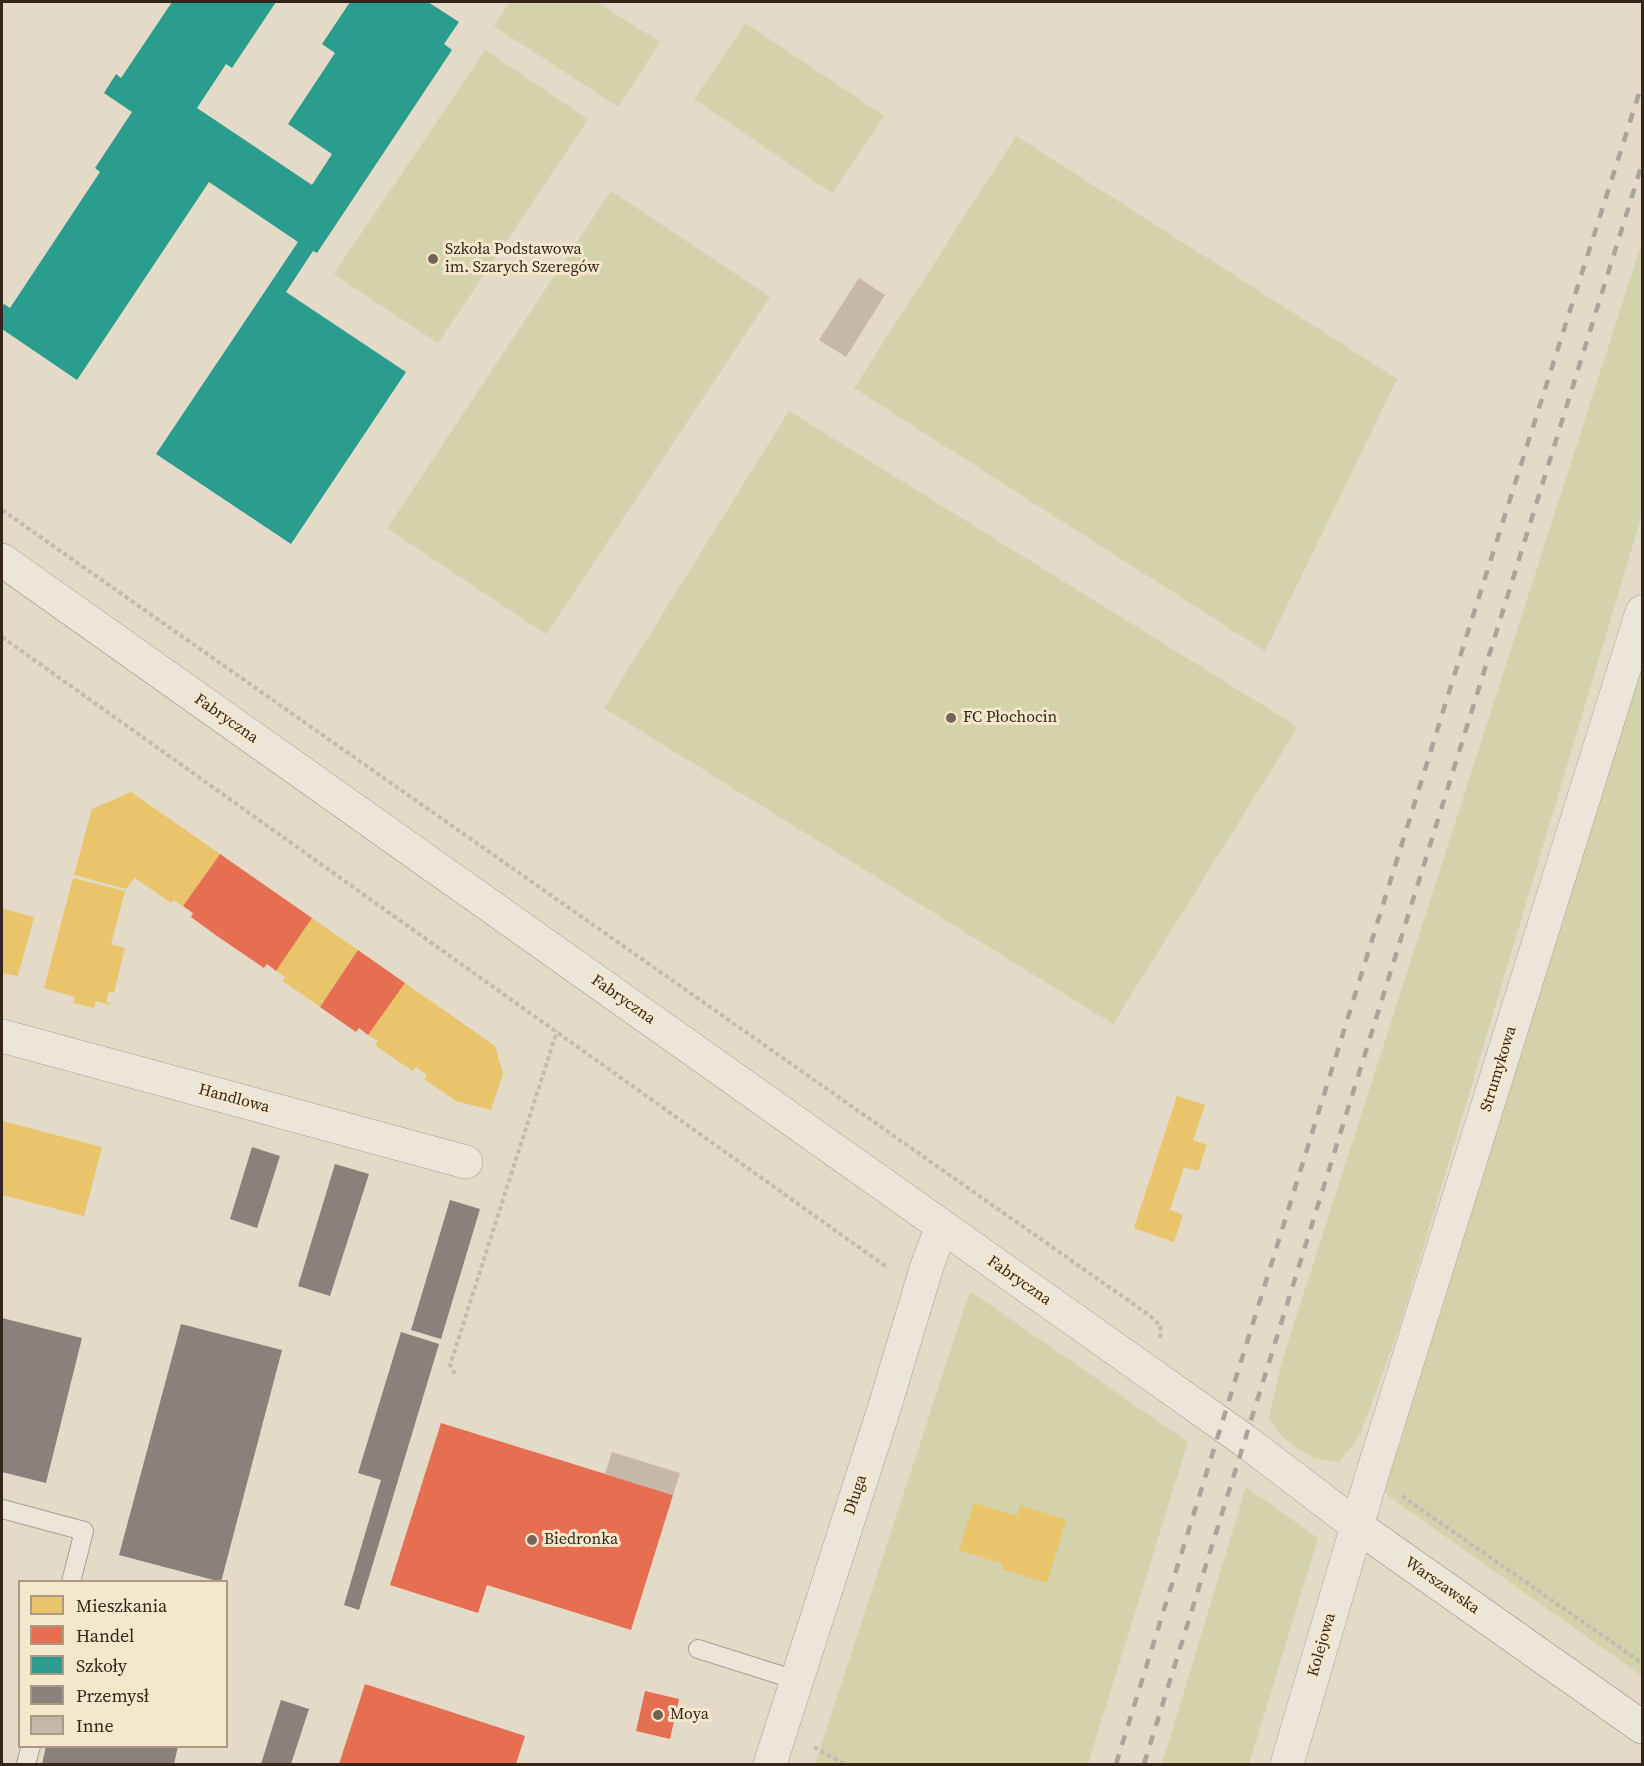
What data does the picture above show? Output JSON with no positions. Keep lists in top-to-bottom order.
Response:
{
  "streets": {
    "street": [
      "Fabryczna",
      "Strumykowa",
      "Handlowa",
      "Długa",
      "Warszawska",
      "Kolejowa"
    ]
  },
  "crossings": [
    ["Fabryczna", "Długa"],
    ["Fabryczna", "Warszawska"],
    ["Strumykowa", "Warszawska"],
    ["Strumykowa", "Kolejowa"],
    ["Warszawska", "Kolejowa"]
  ],
  "places": [
    "Szkoła Podstawowa im. Szarych Szeregów",
    "FC Płochocin",
    "Biedronka",
    "Moya"
  ],
  "legend": [
    "Mieszkania",
    "Handel",
    "Szkoły",
    "Przemysł",
    "Inne"
  ]
}
